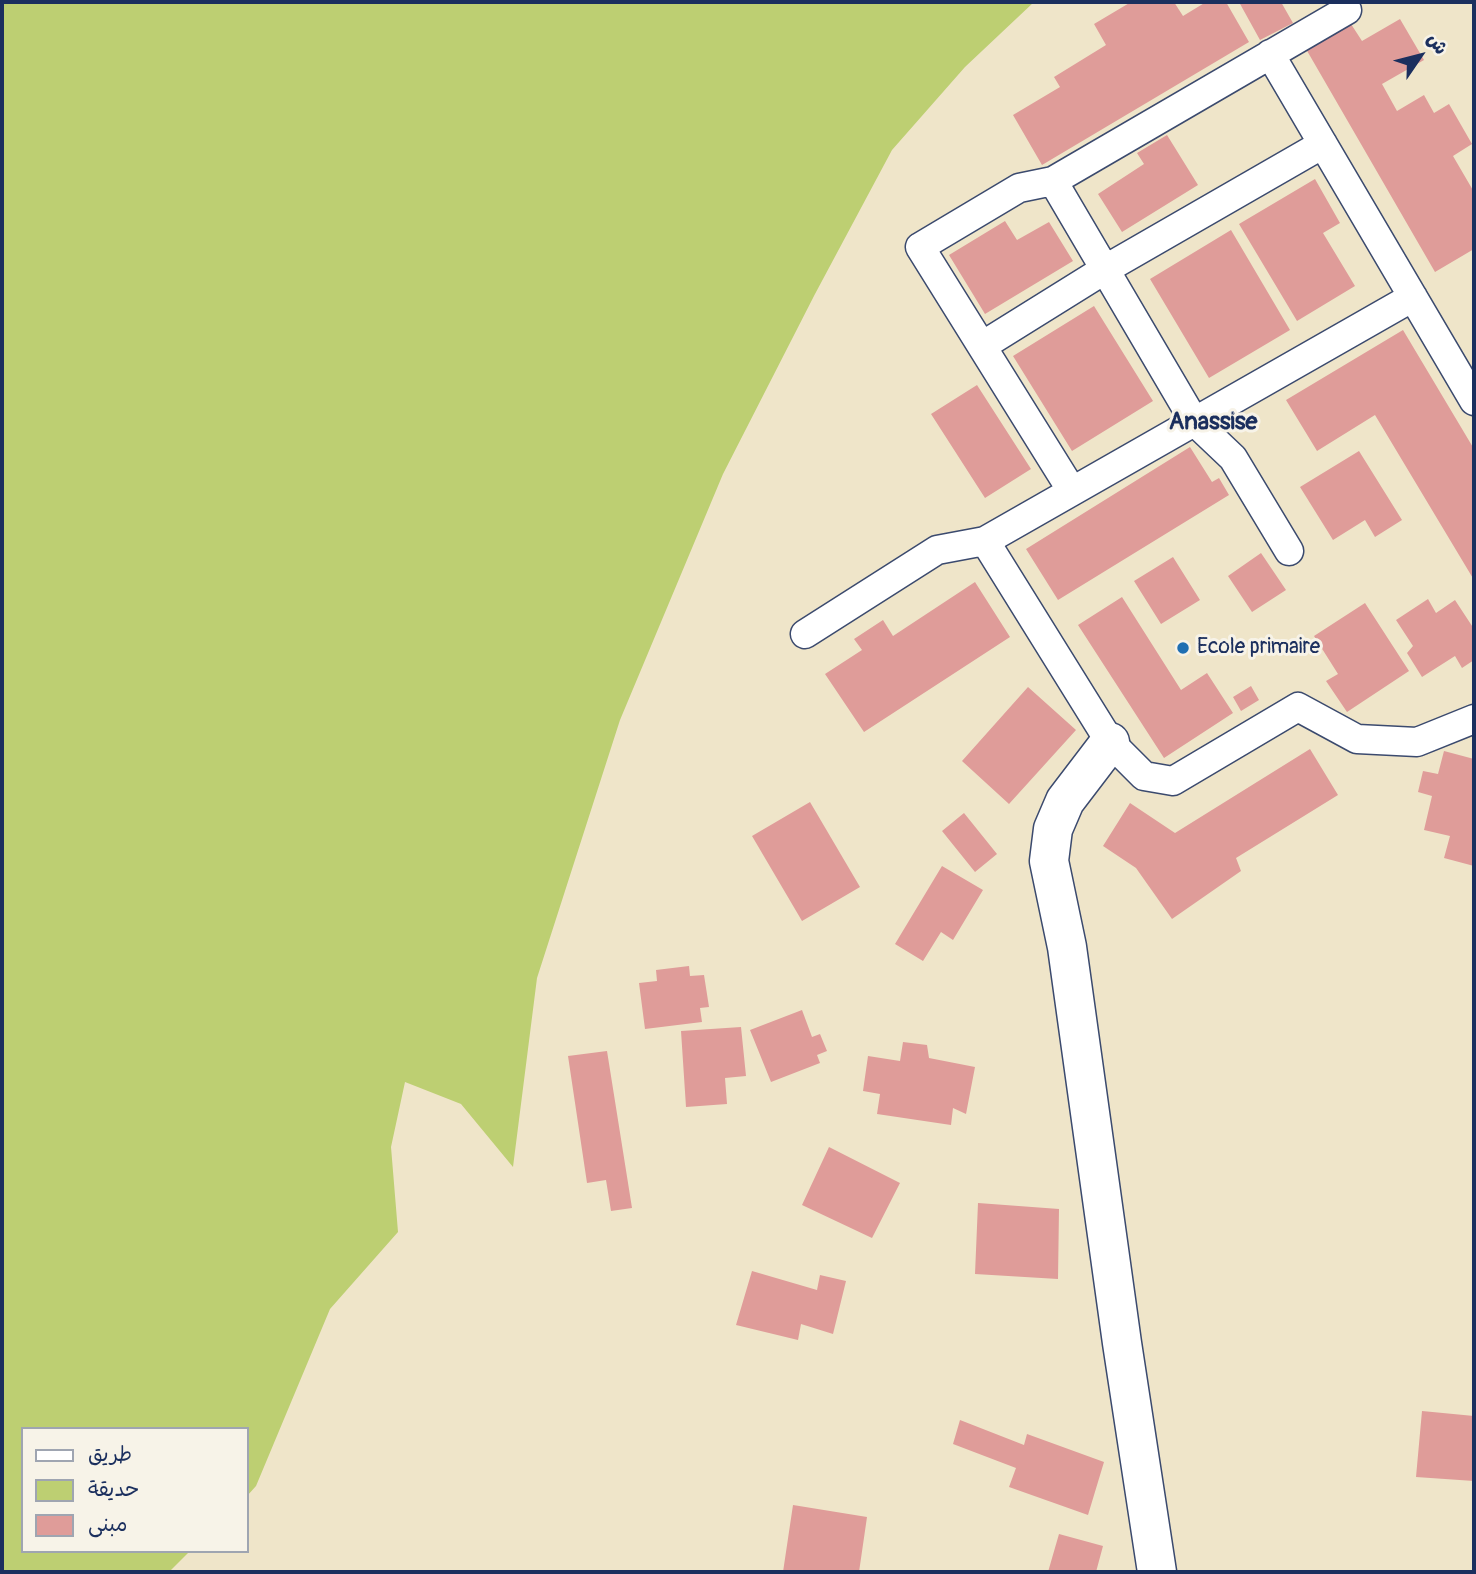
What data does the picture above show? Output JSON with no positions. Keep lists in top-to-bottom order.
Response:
{
  "districts": ["Anassise"],
  "places": ["Ecole primaire"],
  "legend": ["طريق", "حديقة", "مبنى"],
  "north": "top right"
}
